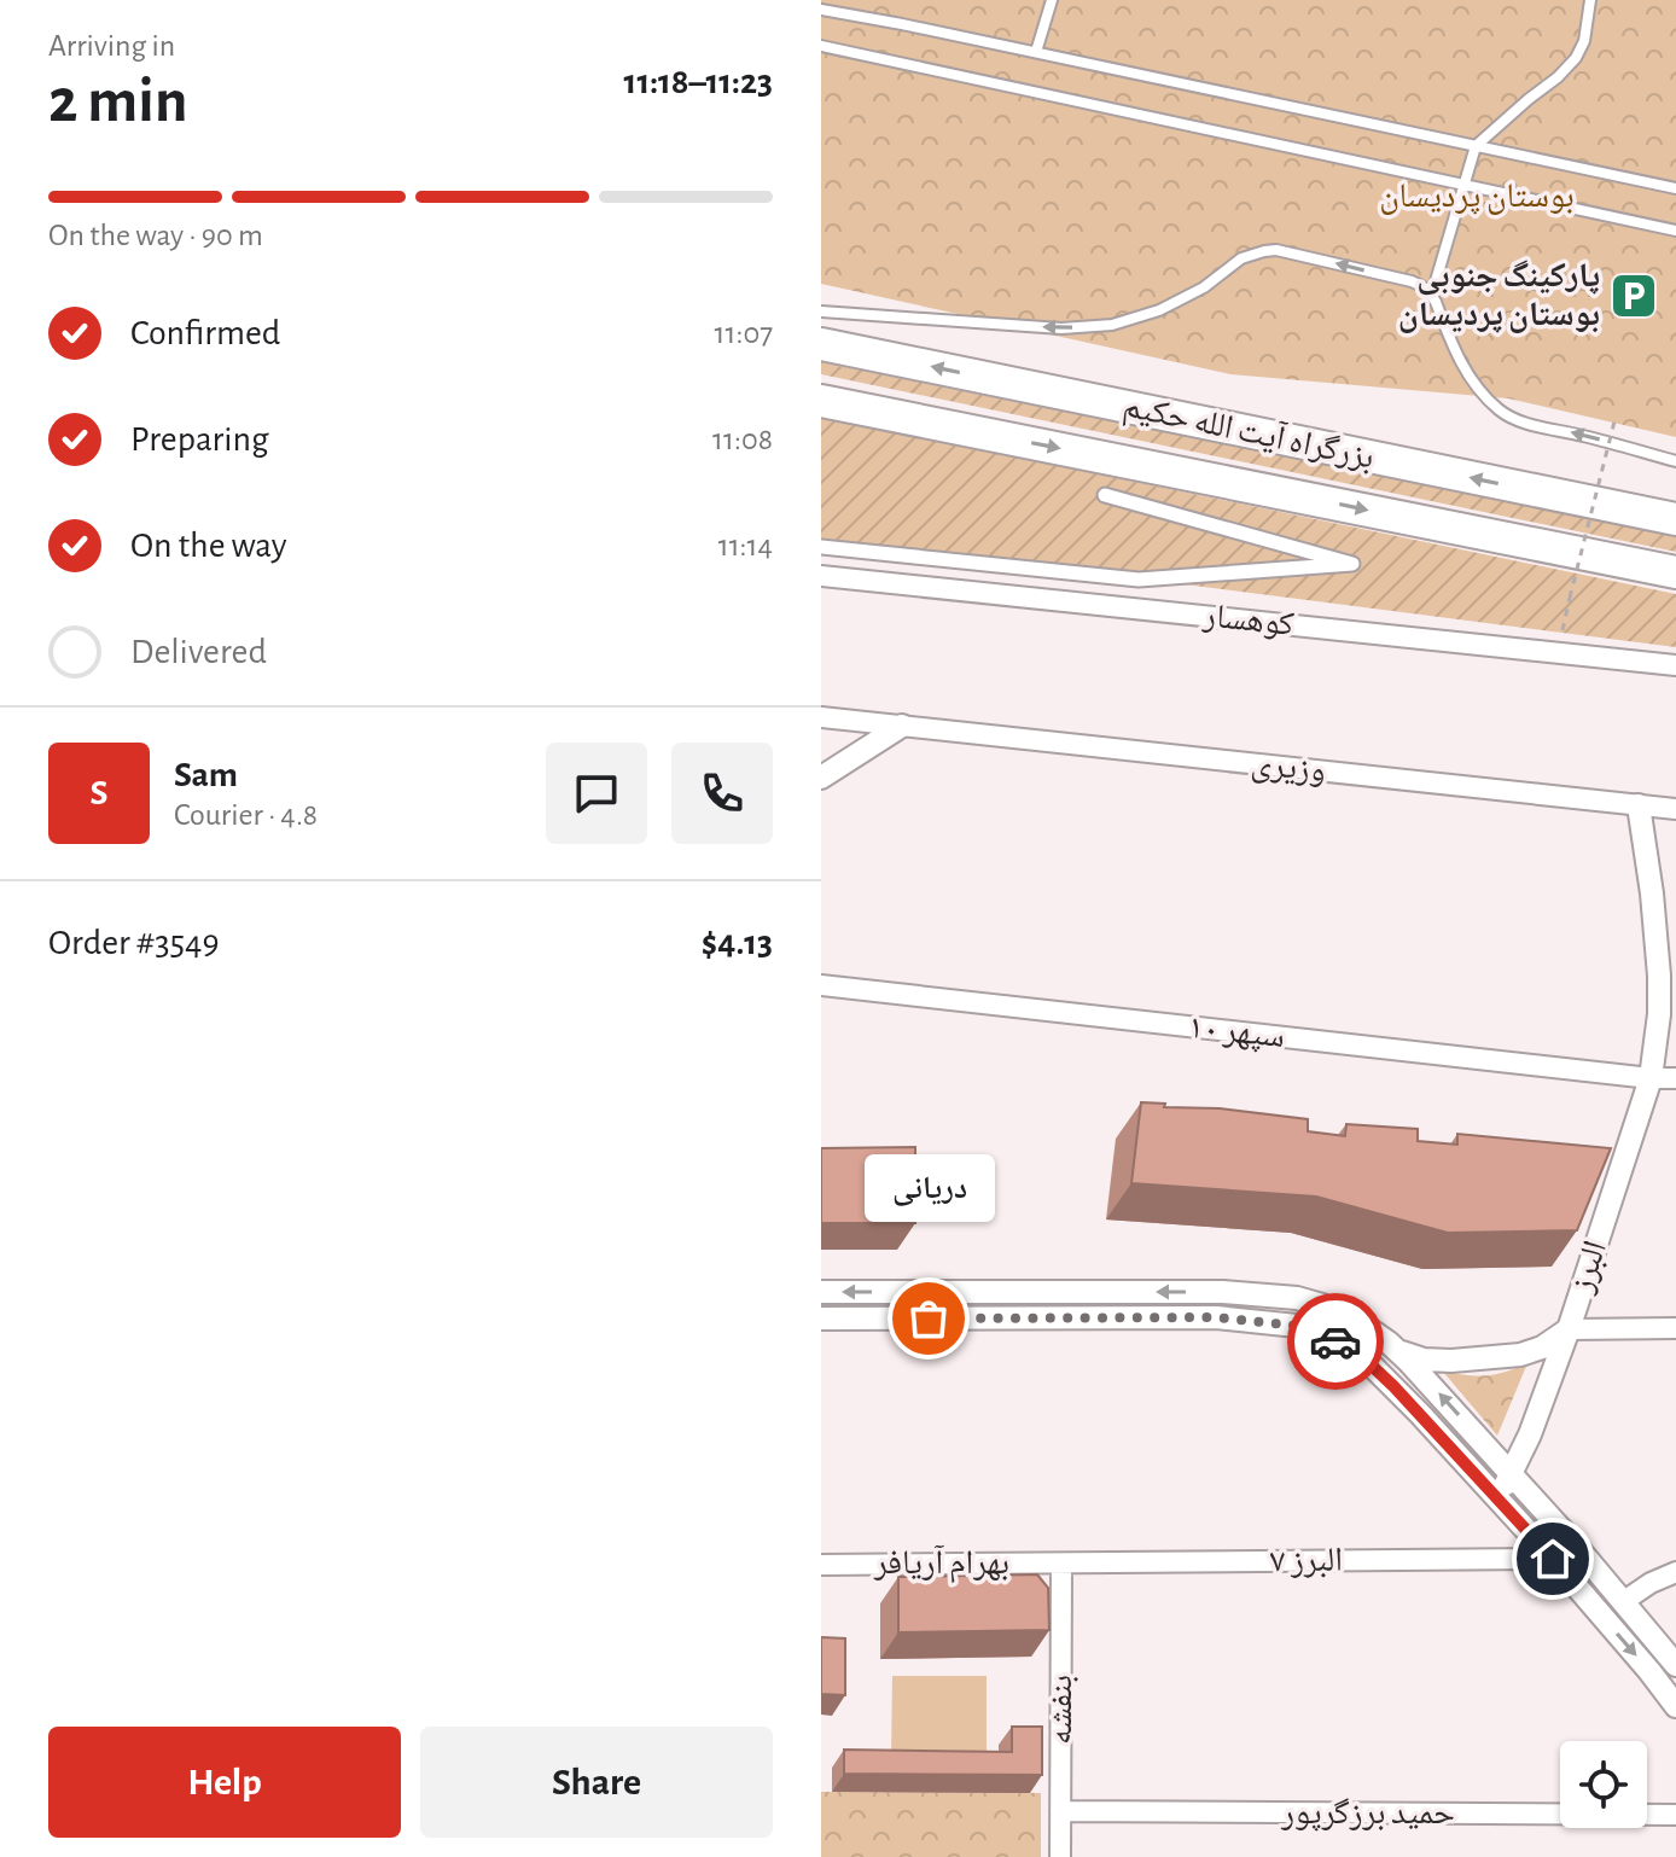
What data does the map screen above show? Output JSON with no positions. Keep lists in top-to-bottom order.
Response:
{
  "streets": {
    "highway": ["بزرگراه آیت الله حکیم"],
    "street": [
      "کوهسار",
      "وزیری",
      "سپهر ۱۰",
      "البرز",
      "البرز ۷",
      "بهرام آریافر",
      "بنفشه",
      "حمید برزگرپور"
    ]
  },
  "crossings": [
    ["وزیری", "البرز"],
    ["سپهر ۱۰", "البرز"],
    ["البرز ۷", "بهرام آریافر"],
    ["البرز ۷", "بنفشه"],
    ["بهرام آریافر", "بنفشه"],
    ["بنفشه", "حمید برزگرپور"]
  ],
  "parks": ["بوستان پردیسان"],
  "places": {
    "parking": ["پارکینگ جنوبی بوستان پردیسان"],
    "other": ["دریانی"]
  },
  "page": {
    "heading": ["2 min", "Arriving in", "11:18–11:23"],
    "panel": [
      "Sam",
      "Courier · 4.8",
      "Order #3549",
      "$4.13"
    ],
    "bar": "On the way · 90 m",
    "list": [
      ["Confirmed", "11:07"],
      ["Preparing", "11:08"],
      ["On the way", "11:14"],
      "Delivered"
    ],
    "round": "S",
    "bubble": "دریانی",
    "buttons": ["Help", "Share"]
  }
}
